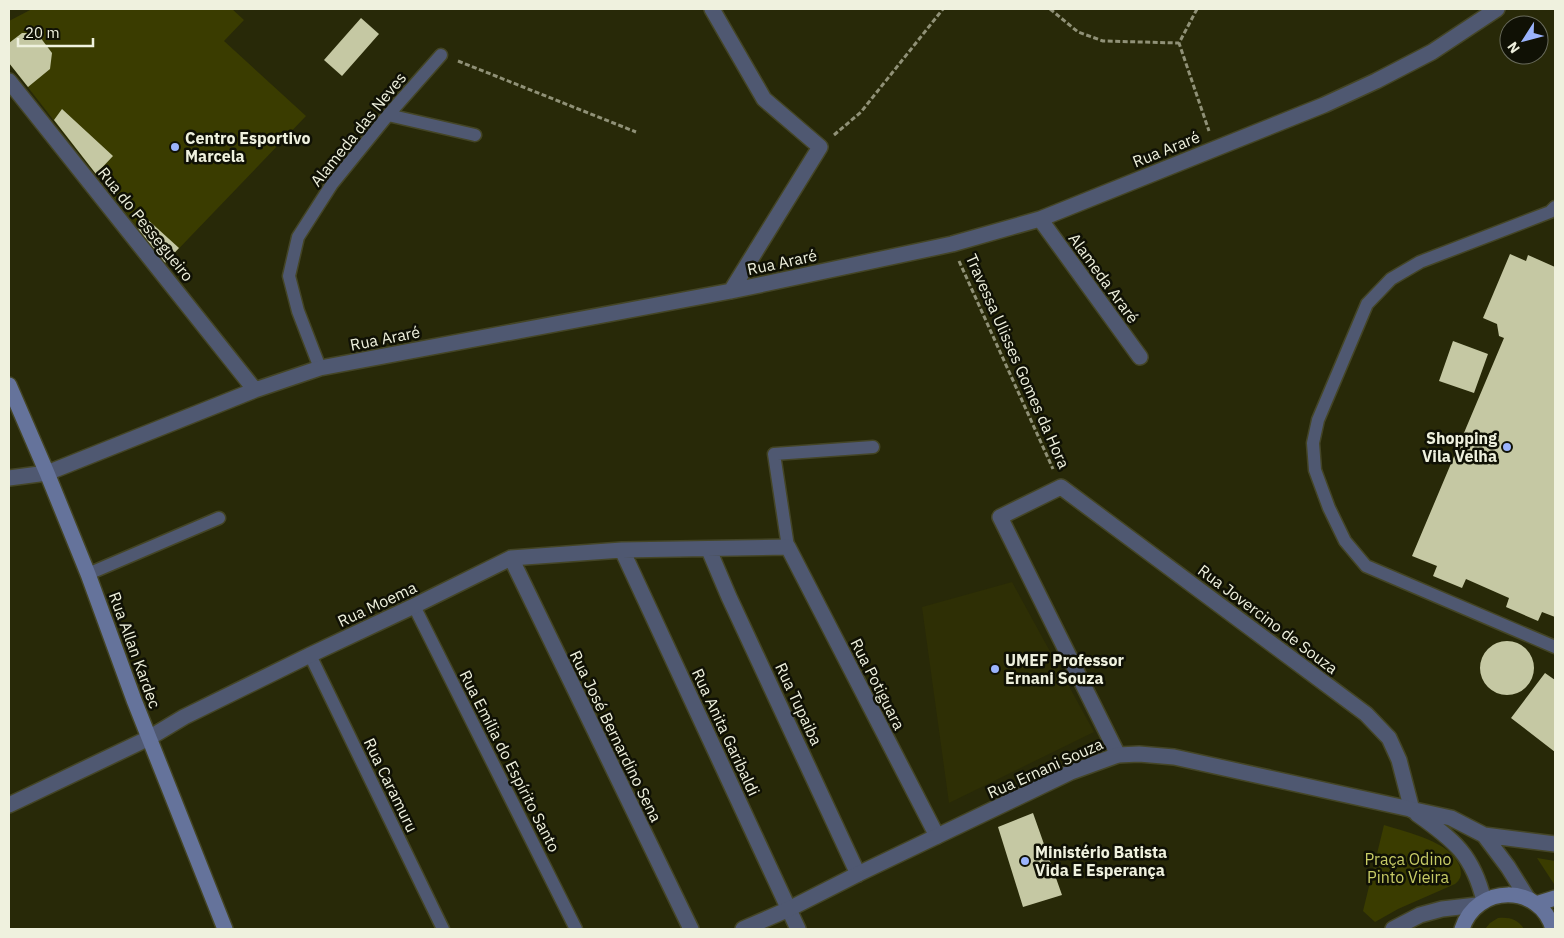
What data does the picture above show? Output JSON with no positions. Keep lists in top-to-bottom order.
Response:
{
  "streets": {
    "main road": ["Rua Allan Kardec"],
    "street": [
      "Rua Araré",
      "Rua do Pessegueiro",
      "Alameda Araré",
      "Rua Moema",
      "Rua Jovercino de Souza",
      "Rua Potiguara",
      "Rua Tupaiba",
      "Rua Anita Garibaldi",
      "Rua José Bernardino Sena",
      "Rua Ernani Souza"
    ],
    "lane": ["Alameda das Neves", "Rua Emília do Espírito Santo", "Rua Caramuru"],
    "path": ["Travessa Ulisses Gomes da Hora"]
  },
  "crossings": [
    ["Alameda das Neves", "Rua Araré"],
    ["Rua Araré", "Rua do Pessegueiro"],
    ["Rua Araré", "Alameda Araré"],
    ["Rua Araré", "Travessa Ulisses Gomes da Hora"],
    ["Rua Araré", "Rua Allan Kardec"],
    ["Travessa Ulisses Gomes da Hora", "Rua Jovercino de Souza"],
    ["Rua Moema", "Rua Allan Kardec"],
    ["Rua Moema", "Rua Potiguara"],
    ["Rua Moema", "Rua Tupaiba"],
    ["Rua Moema", "Rua Anita Garibaldi"],
    ["Rua Moema", "Rua José Bernardino Sena"],
    ["Rua Moema", "Rua Emília do Espírito Santo"],
    ["Rua Moema", "Rua Caramuru"],
    ["Rua Jovercino de Souza", "Rua Ernani Souza"],
    ["Rua Potiguara", "Rua Ernani Souza"],
    ["Rua Tupaiba", "Rua Ernani Souza"],
    ["Rua Anita Garibaldi", "Rua Ernani Souza"]
  ],
  "parks": ["Praça Odino Pinto Vieira"],
  "places": [
    "Centro Esportivo Marcela",
    "Shopping Vila Velha",
    "UMEF Professor Ernani Souza",
    "Ministério Batista Vida E Esperança"
  ],
  "scale_bar": "20 m",
  "north": "bottom left"
}
